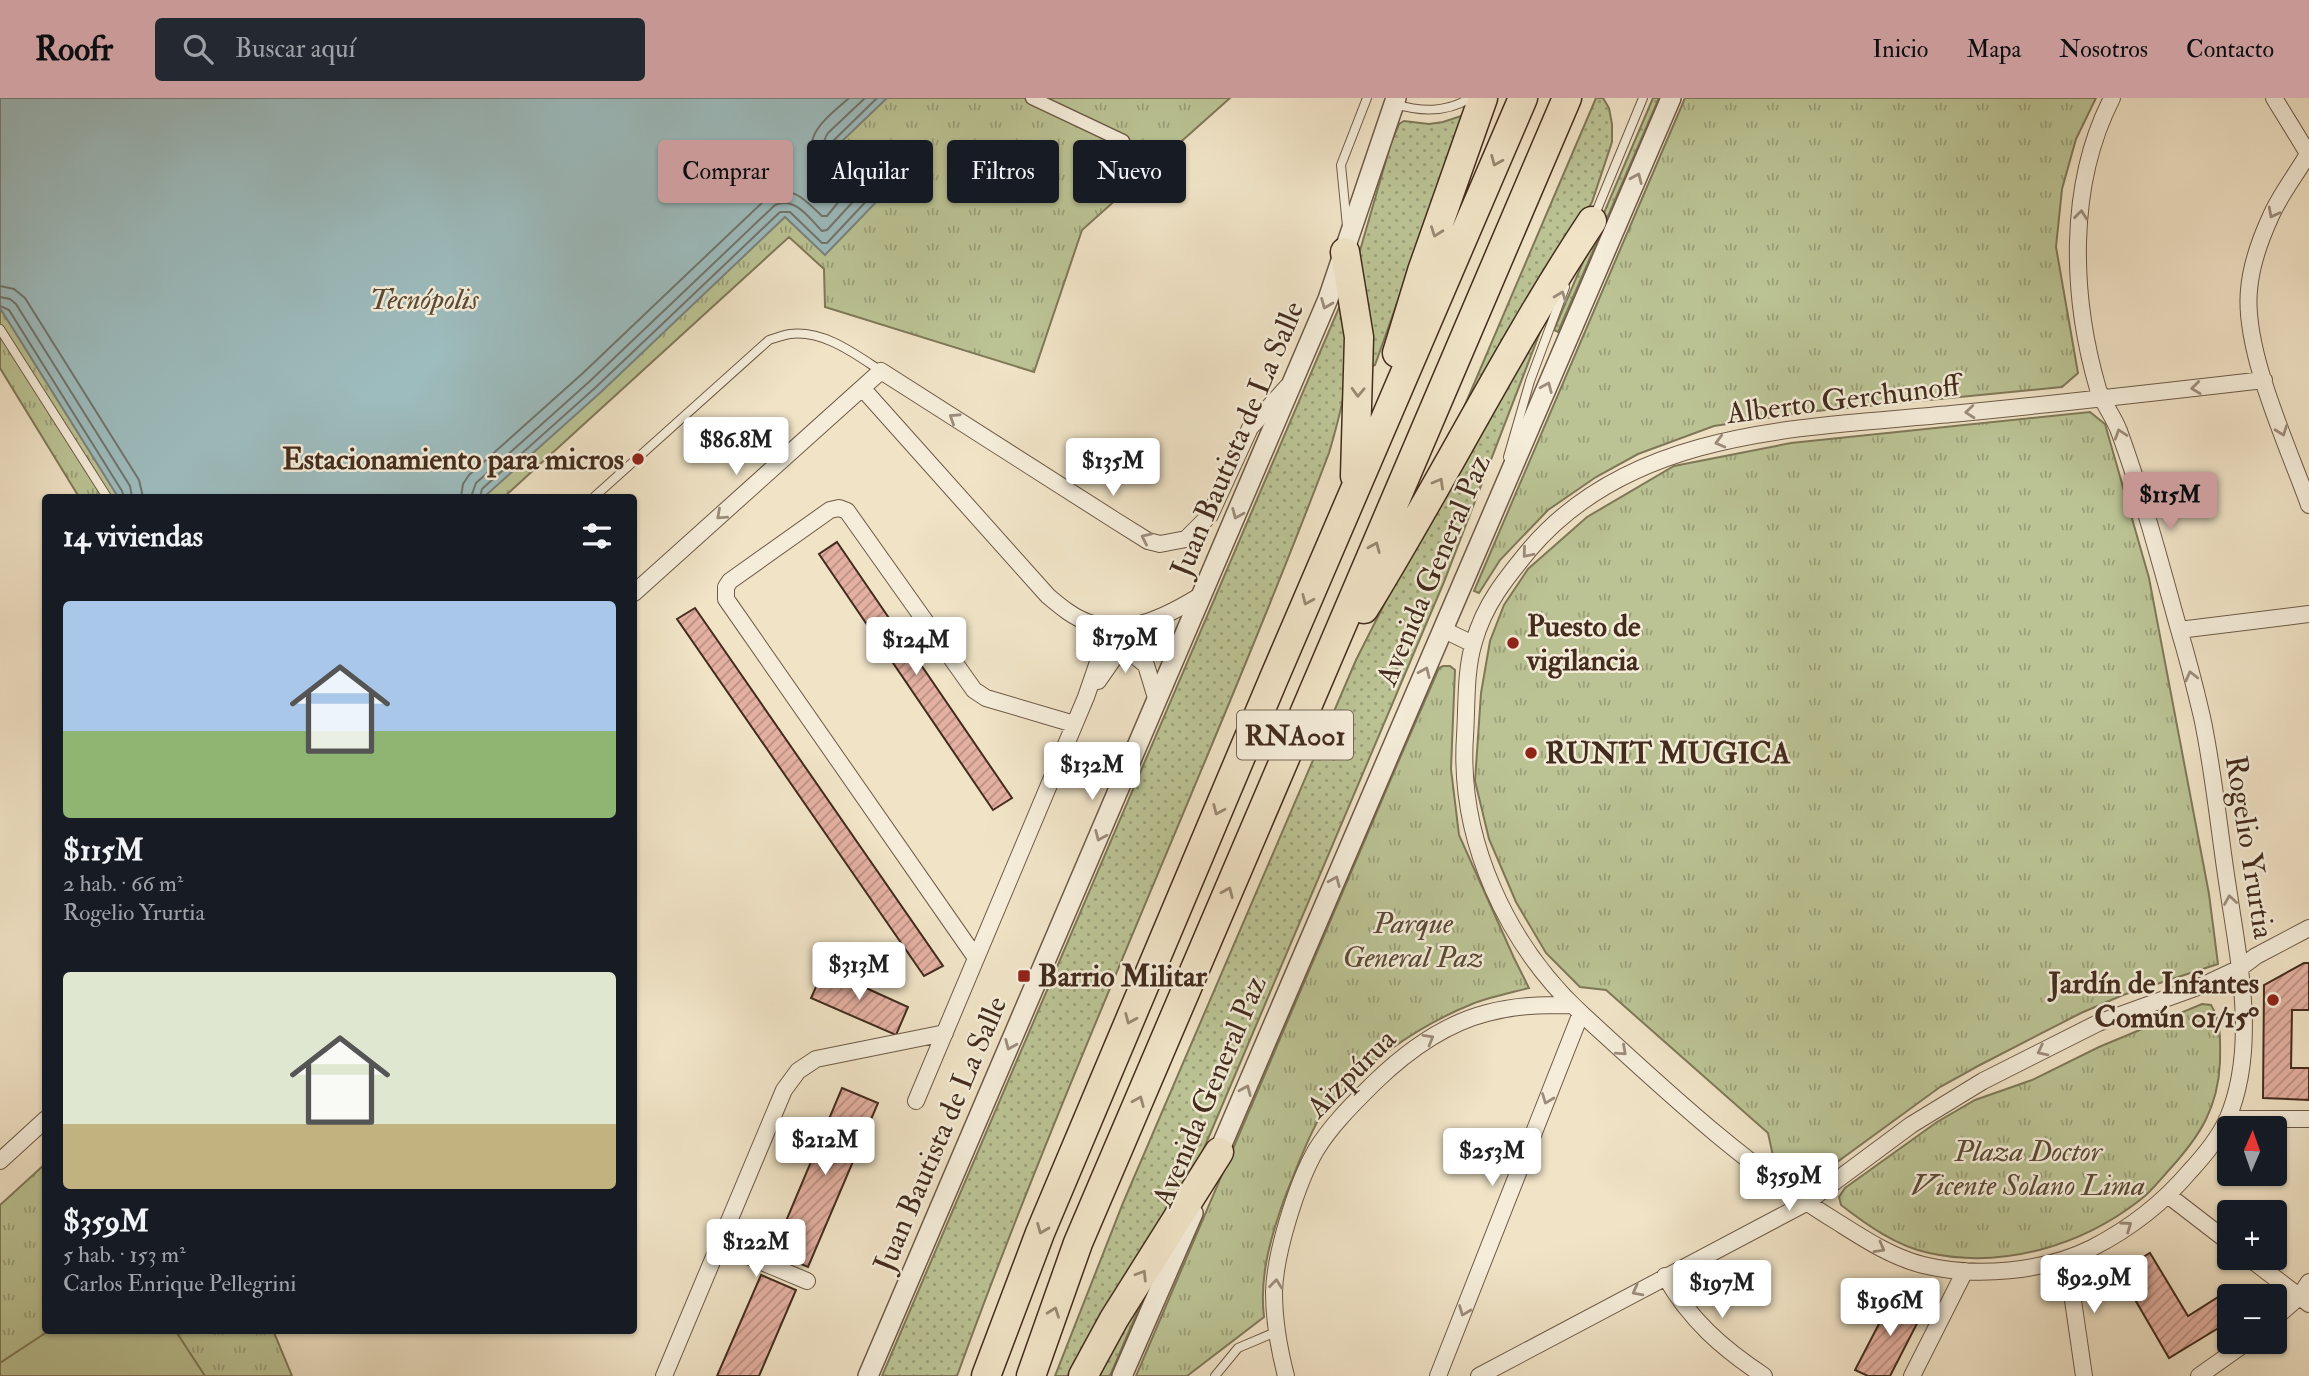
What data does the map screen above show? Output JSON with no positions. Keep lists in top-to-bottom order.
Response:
{
  "streets": {
    "highway": ["Avenida General Paz", "RNA001"],
    "street": [
      "Alberto Gerchunoff",
      "Juan Bautista de La Salle",
      "Rogelio Yrurtia",
      "Aizpúrua"
    ]
  },
  "crossings": [
    ["Alberto Gerchunoff", "Rogelio Yrurtia"],
    ["Alberto Gerchunoff", "Aizpúrua"],
    ["Rogelio Yrurtia", "Aizpúrua"]
  ],
  "one_way": ["Alberto Gerchunoff"],
  "parks": ["Tecnópolis", "Parque General Paz", "Plaza Doctor Vicente Solano Lima"],
  "places": {
    "other": [
      "Estacionamiento para micros",
      "Puesto de vigilancia",
      "RUNIT MUGICA",
      "Jardín de Infantes Común 01/15°"
    ],
    "transit": ["Barrio Militar"]
  },
  "north": "top",
  "page": {
    "header": "Roofr",
    "search": "Buscar aquí",
    "nav": [
      "Inicio",
      "Mapa",
      "Nosotros",
      "Contacto"
    ],
    "chip": [
      "Comprar",
      "Alquilar",
      "Filtros",
      "Nuevo"
    ],
    "price": [
      "$86.8M",
      "$135M",
      "$115M",
      "$179M",
      "$124M",
      "$132M",
      "$313M",
      "$212M",
      "$253M",
      "$359M",
      "$122M",
      "$92.9M",
      "$197M",
      "$196M"
    ],
    "heading": "14 viviendas",
    "list": [
      {
        "name": "$115M",
        "note": "2 hab. · 66 m² · Rogelio Yrurtia"
      },
      {
        "name": "$359M",
        "note": "5 hab. · 153 m² · Carlos Enrique Pellegrini"
      }
    ],
    "map_buttons": ["+", "−"]
  }
}
